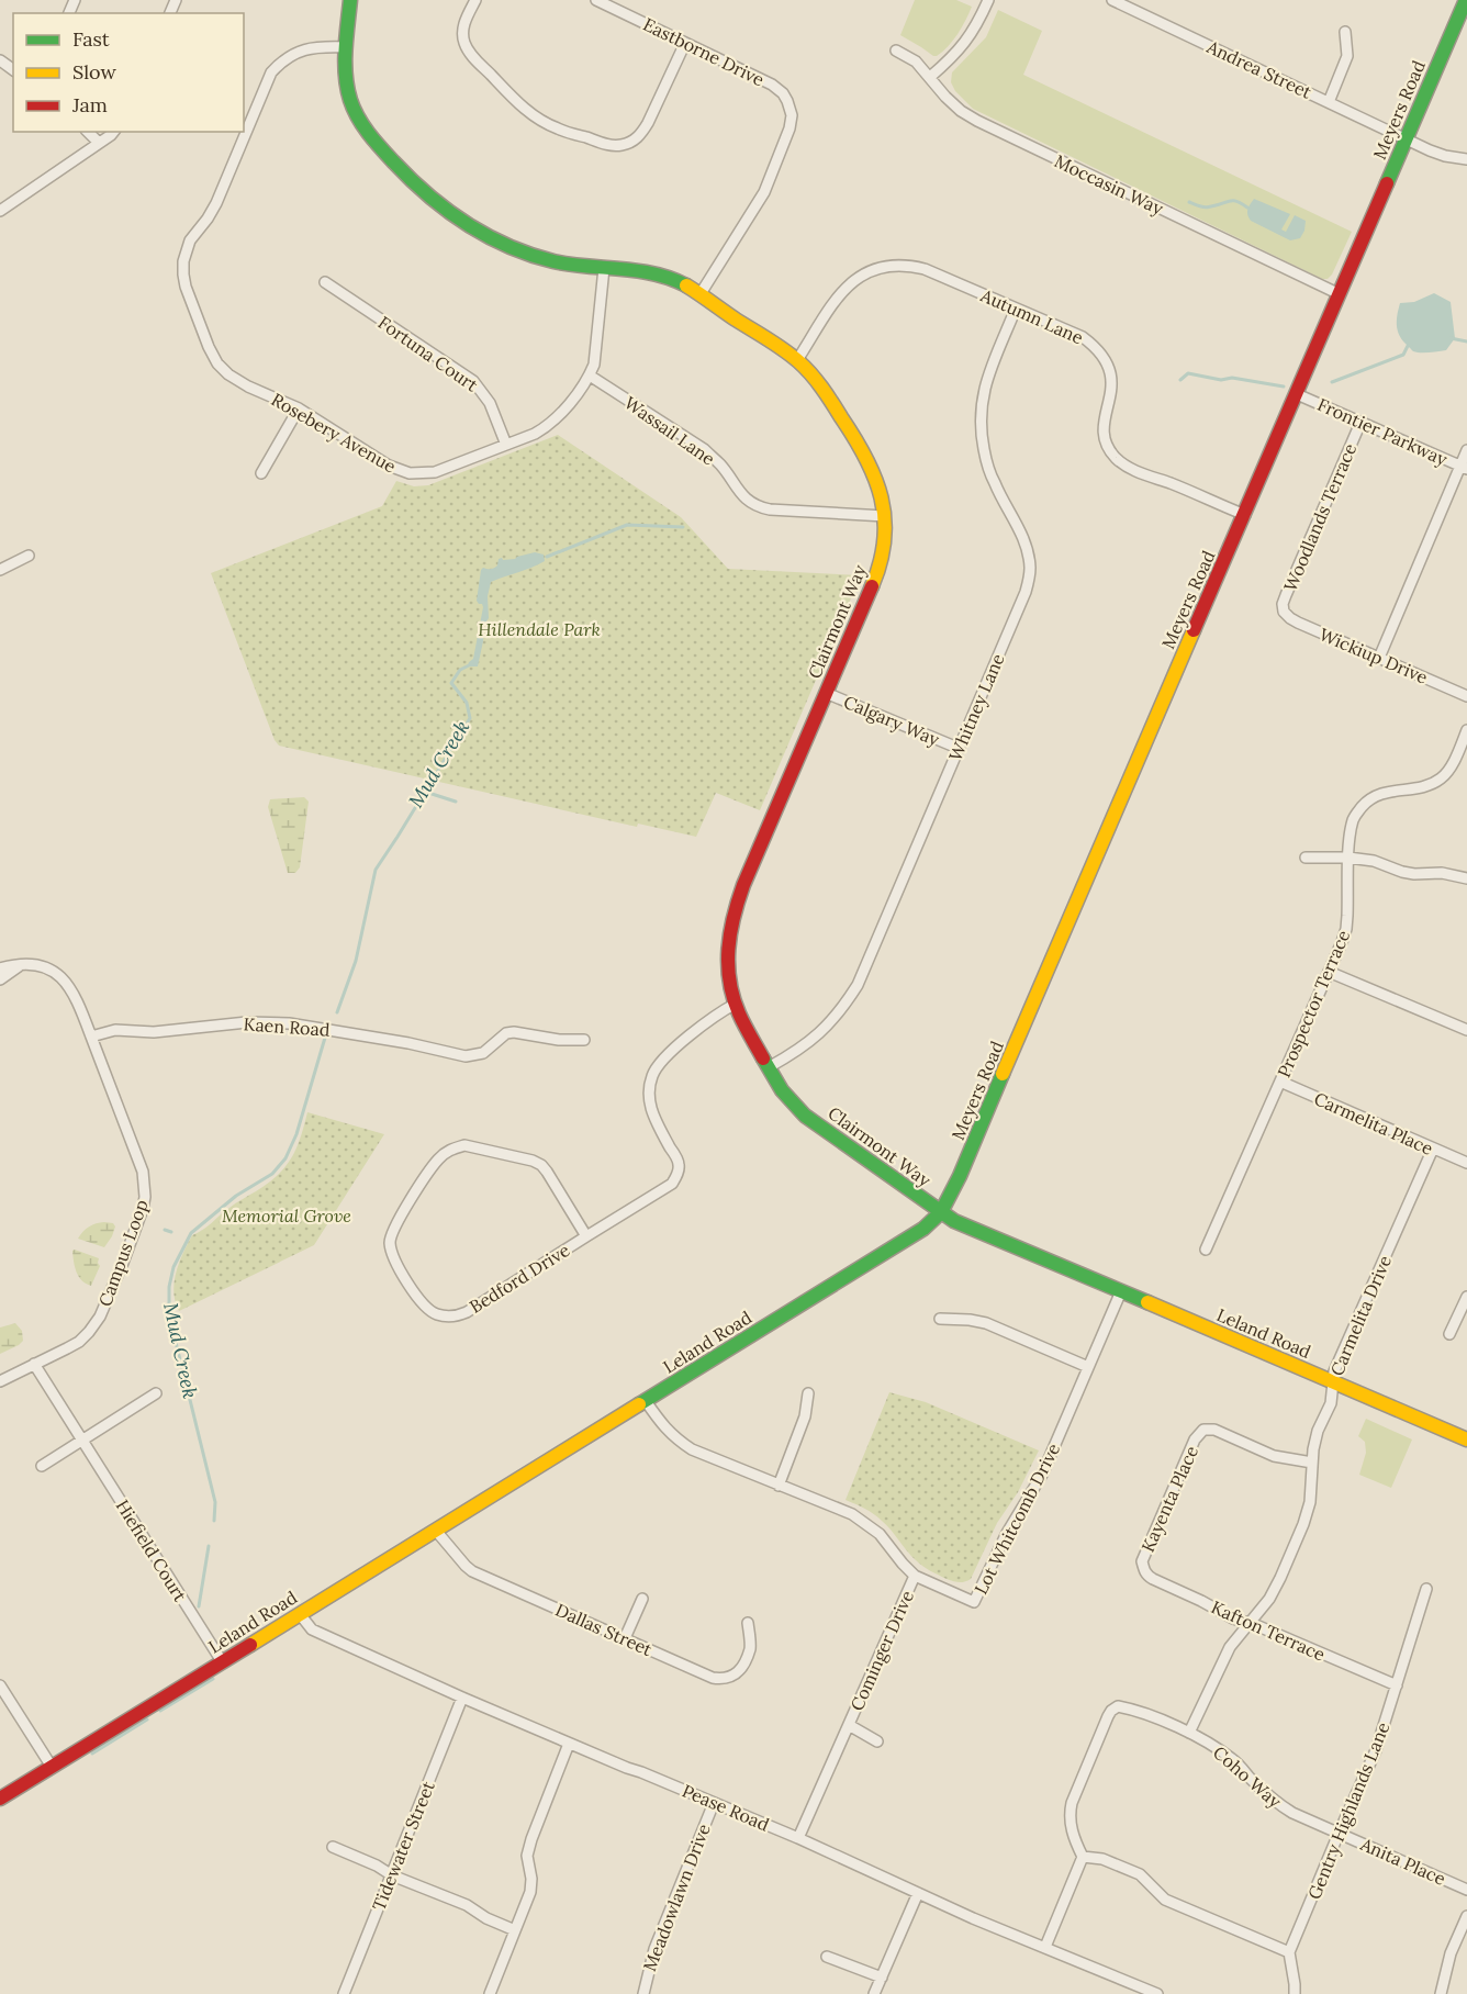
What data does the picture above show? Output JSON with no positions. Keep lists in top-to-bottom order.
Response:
{
  "streets": {
    "main road": ["Meyers Road", "Clairmont Way", "Leland Road"],
    "street": [
      "Eastborne Drive",
      "Andrea Street",
      "Moccasin Way",
      "Autumn Lane",
      "Fortuna Court",
      "Wassail Lane",
      "Frontier Parkway",
      "Rosebery Avenue",
      "Woodlands Terrace",
      "Wickiup Drive",
      "Whitney Lane",
      "Calgary Way",
      "Prospector Terrace",
      "Kaen Road",
      "Carmelita Place",
      "Campus Loop",
      "Bedford Drive",
      "Carmelita Drive",
      "Kayenta Place",
      "Lot Whitcomb Drive",
      "Hiefield Court",
      "Dallas Street",
      "Kafton Terrace",
      "Cominger Drive",
      "Coho Way",
      "Pease Road",
      "Gentry Highlands Lane",
      "Tidewater Street",
      "Anita Place",
      "Meadowlawn Drive"
    ]
  },
  "crossings": [
    ["Eastborne Drive", "Clairmont Way"],
    ["Andrea Street", "Meyers Road"],
    ["Meyers Road", "Moccasin Way"],
    ["Meyers Road", "Autumn Lane"],
    ["Meyers Road", "Frontier Parkway"],
    ["Meyers Road", "Clairmont Way"],
    ["Meyers Road", "Leland Road"],
    ["Autumn Lane", "Clairmont Way"],
    ["Autumn Lane", "Whitney Lane"],
    ["Fortuna Court", "Rosebery Avenue"],
    ["Wassail Lane", "Rosebery Avenue"],
    ["Wassail Lane", "Clairmont Way"],
    ["Frontier Parkway", "Woodlands Terrace"],
    ["Rosebery Avenue", "Clairmont Way"],
    ["Woodlands Terrace", "Wickiup Drive"],
    ["Clairmont Way", "Whitney Lane"],
    ["Clairmont Way", "Calgary Way"],
    ["Clairmont Way", "Bedford Drive"],
    ["Clairmont Way", "Leland Road"],
    ["Whitney Lane", "Calgary Way"],
    ["Prospector Terrace", "Carmelita Place"],
    ["Kaen Road", "Campus Loop"],
    ["Carmelita Place", "Carmelita Drive"],
    ["Campus Loop", "Hiefield Court"],
    ["Carmelita Drive", "Leland Road"],
    ["Carmelita Drive", "Kayenta Place"],
    ["Carmelita Drive", "Kafton Terrace"],
    ["Carmelita Drive", "Coho Way"],
    ["Leland Road", "Lot Whitcomb Drive"],
    ["Leland Road", "Hiefield Court"],
    ["Leland Road", "Dallas Street"],
    ["Leland Road", "Pease Road"],
    ["Kayenta Place", "Kafton Terrace"],
    ["Lot Whitcomb Drive", "Cominger Drive"],
    ["Kafton Terrace", "Gentry Highlands Lane"],
    ["Cominger Drive", "Pease Road"],
    ["Coho Way", "Gentry Highlands Lane"],
    ["Coho Way", "Anita Place"],
    ["Pease Road", "Tidewater Street"],
    ["Pease Road", "Meadowlawn Drive"],
    ["Gentry Highlands Lane", "Anita Place"]
  ],
  "water": ["Mud Creek"],
  "parks": ["Hillendale Park", "Memorial Grove"],
  "legend": ["Fast", "Slow", "Jam"]
}
